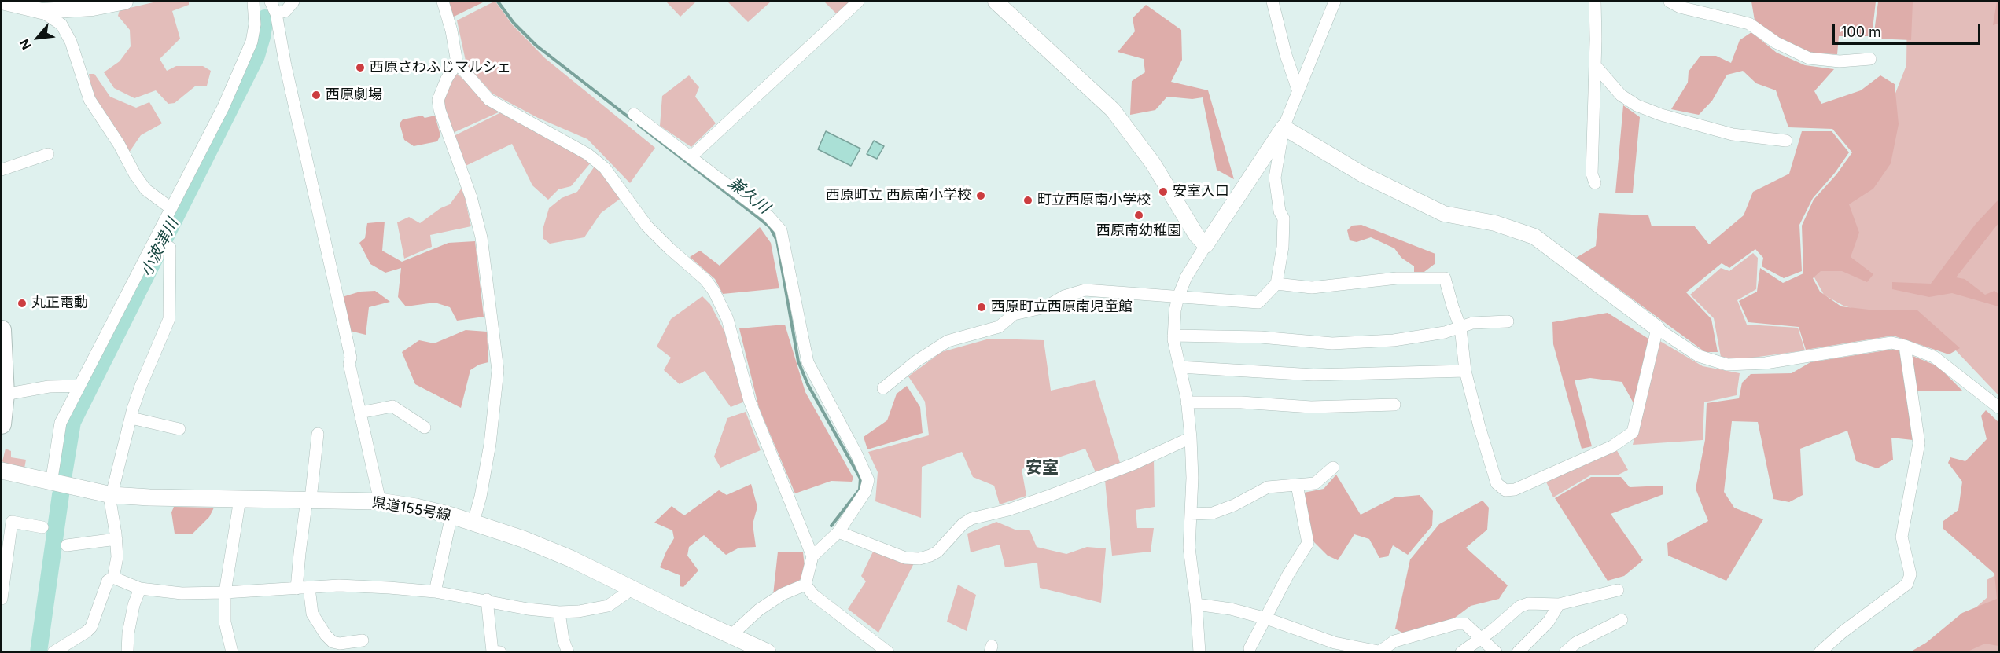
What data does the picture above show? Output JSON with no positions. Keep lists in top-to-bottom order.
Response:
{
  "streets": {
    "main road": ["県道155号線"]
  },
  "districts": ["安室"],
  "water": ["兼久川", "小波津川"],
  "places": [
    "西原さわふじマルシェ",
    "西原劇場",
    "安室入口",
    "西原町立 西原南小学校",
    "町立西原南小学校",
    "西原南幼稚園",
    "丸正電動",
    "西原町立西原南児童館"
  ],
  "scale_bar": "100 m",
  "north": "bottom left"
}
